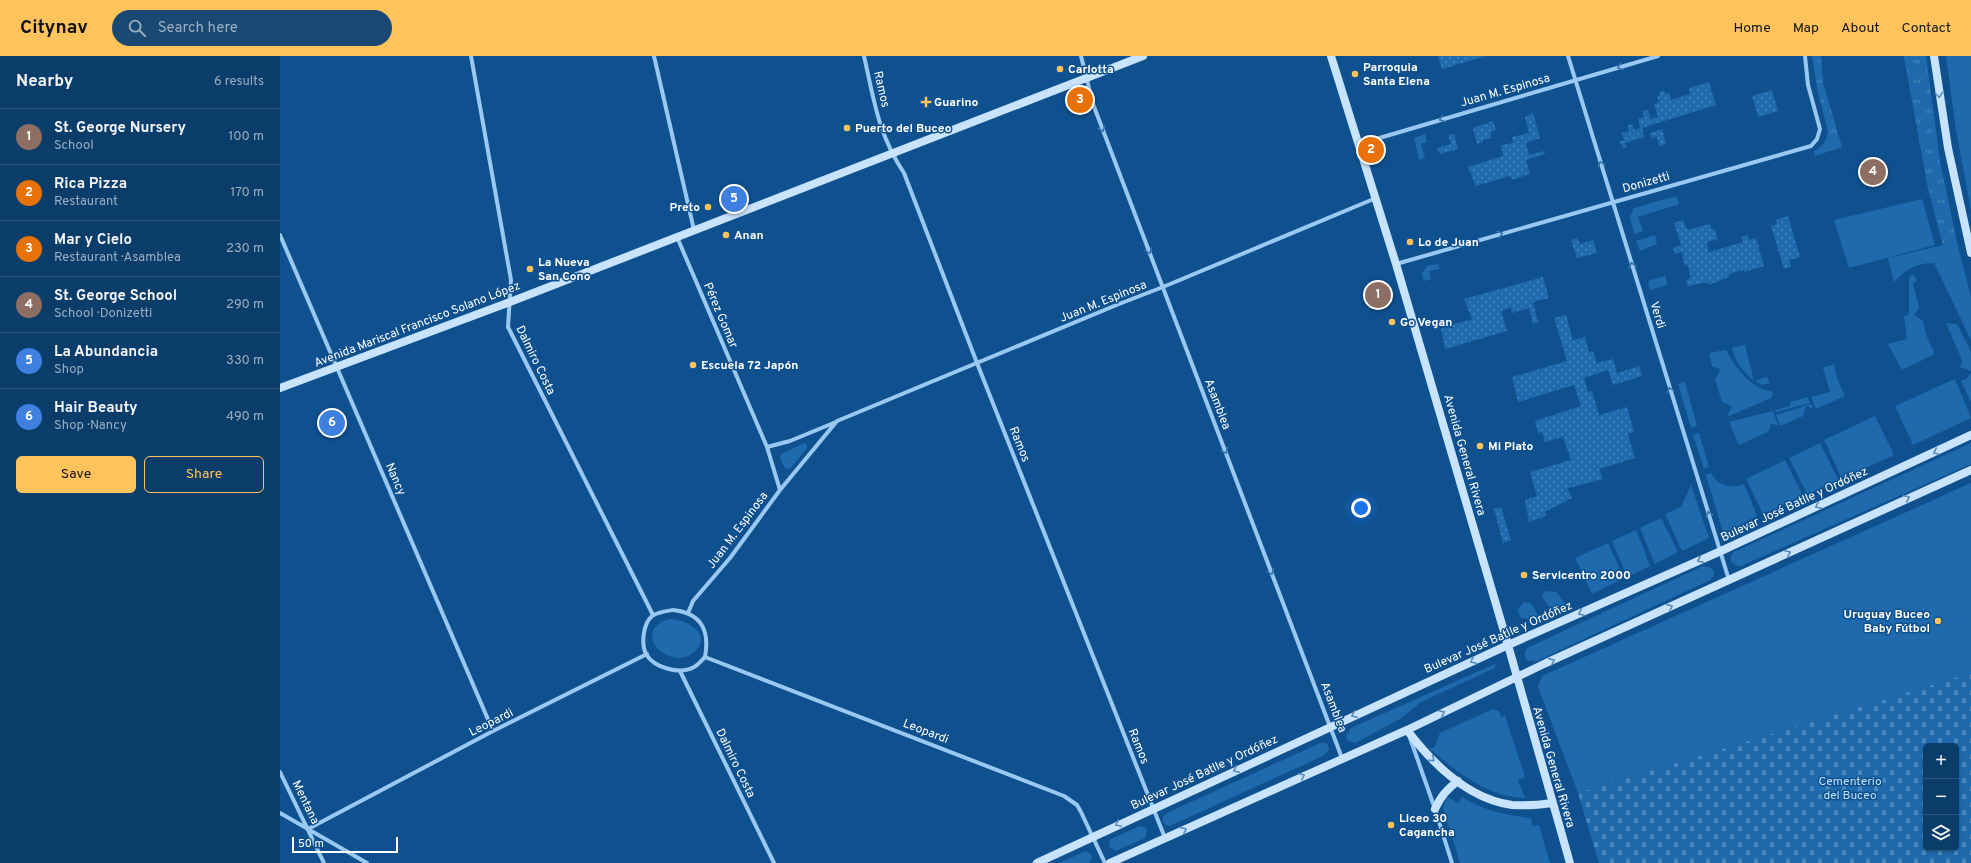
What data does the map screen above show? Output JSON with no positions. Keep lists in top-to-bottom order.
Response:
{
  "streets": {
    "main road": ["Avenida Mariscal Francisco Solano López", "Avenida General Rivera", "Bulevar José Batlle y Ordóñez"],
    "street": [
      "Ramos",
      "Juan M. Espinosa",
      "Donizetti",
      "Pérez Gomar",
      "Verdi",
      "Dalmiro Costa",
      "Asamblea",
      "Nancy",
      "Leopardi",
      "Mentana"
    ]
  },
  "crossings": [
    ["Ramos", "Juan M. Espinosa"],
    ["Ramos", "Avenida Mariscal Francisco Solano López"],
    ["Ramos", "Bulevar José Batlle y Ordóñez"],
    ["Juan M. Espinosa", "Pérez Gomar"],
    ["Juan M. Espinosa", "Verdi"],
    ["Juan M. Espinosa", "Dalmiro Costa"],
    ["Juan M. Espinosa", "Asamblea"],
    ["Juan M. Espinosa", "Avenida General Rivera"],
    ["Juan M. Espinosa", "Leopardi"],
    ["Donizetti", "Verdi"],
    ["Donizetti", "Avenida General Rivera"],
    ["Pérez Gomar", "Avenida Mariscal Francisco Solano López"],
    ["Verdi", "Bulevar José Batlle y Ordóñez"],
    ["Avenida Mariscal Francisco Solano López", "Dalmiro Costa"],
    ["Avenida Mariscal Francisco Solano López", "Asamblea"],
    ["Avenida Mariscal Francisco Solano López", "Nancy"],
    ["Dalmiro Costa", "Leopardi"],
    ["Asamblea", "Bulevar José Batlle y Ordóñez"],
    ["Avenida General Rivera", "Bulevar José Batlle y Ordóñez"],
    ["Nancy", "Leopardi"],
    ["Bulevar José Batlle y Ordóñez", "Leopardi"],
    ["Leopardi", "Mentana"]
  ],
  "one_way": ["Donizetti", "Verdi", "Asamblea"],
  "parks": ["Cementerio del Buceo"],
  "places": {
    "other": [
      "Carlotta",
      "Parroquia Santa Elena",
      "Puerto del Buceo",
      "Preto",
      "Anan",
      "Lo de Juan",
      "La Nueva San Cono",
      "Go Vegan",
      "Escuela 72 Japón",
      "Mi Plato",
      "Servicentro 2000",
      "Uruguay Buceo Baby Fútbol",
      "Liceo 30 Cagancha"
    ],
    "health": ["Guarino"]
  },
  "scale_bar": "50 m",
  "page": {
    "header": "Citynav",
    "search": "Search here",
    "nav": [
      "Home",
      "Map",
      "About",
      "Contact"
    ],
    "heading": ["Nearby", "6 results"],
    "pins": [
      "3",
      "2",
      "4",
      "5",
      "1",
      "6"
    ],
    "list": [
      {
        "mark": "1",
        "name": "St. George Nursery",
        "note": "School",
        "value": "100 m"
      },
      {
        "mark": "2",
        "name": "Rica Pizza",
        "note": "Restaurant",
        "value": "170 m"
      },
      {
        "mark": "3",
        "name": "Mar y Cielo",
        "note": "Restaurant · Asamblea",
        "value": "230 m"
      },
      {
        "mark": "4",
        "name": "St. George School",
        "note": "School · Donizetti",
        "value": "290 m"
      },
      {
        "mark": "5",
        "name": "La Abundancia",
        "note": "Shop",
        "value": "330 m"
      },
      {
        "mark": "6",
        "name": "Hair Beauty",
        "note": "Shop · Nancy",
        "value": "490 m"
      }
    ],
    "buttons": ["Save", "Share"],
    "map_buttons": ["+", "−"],
    "scale": "50 m"
  }
}
